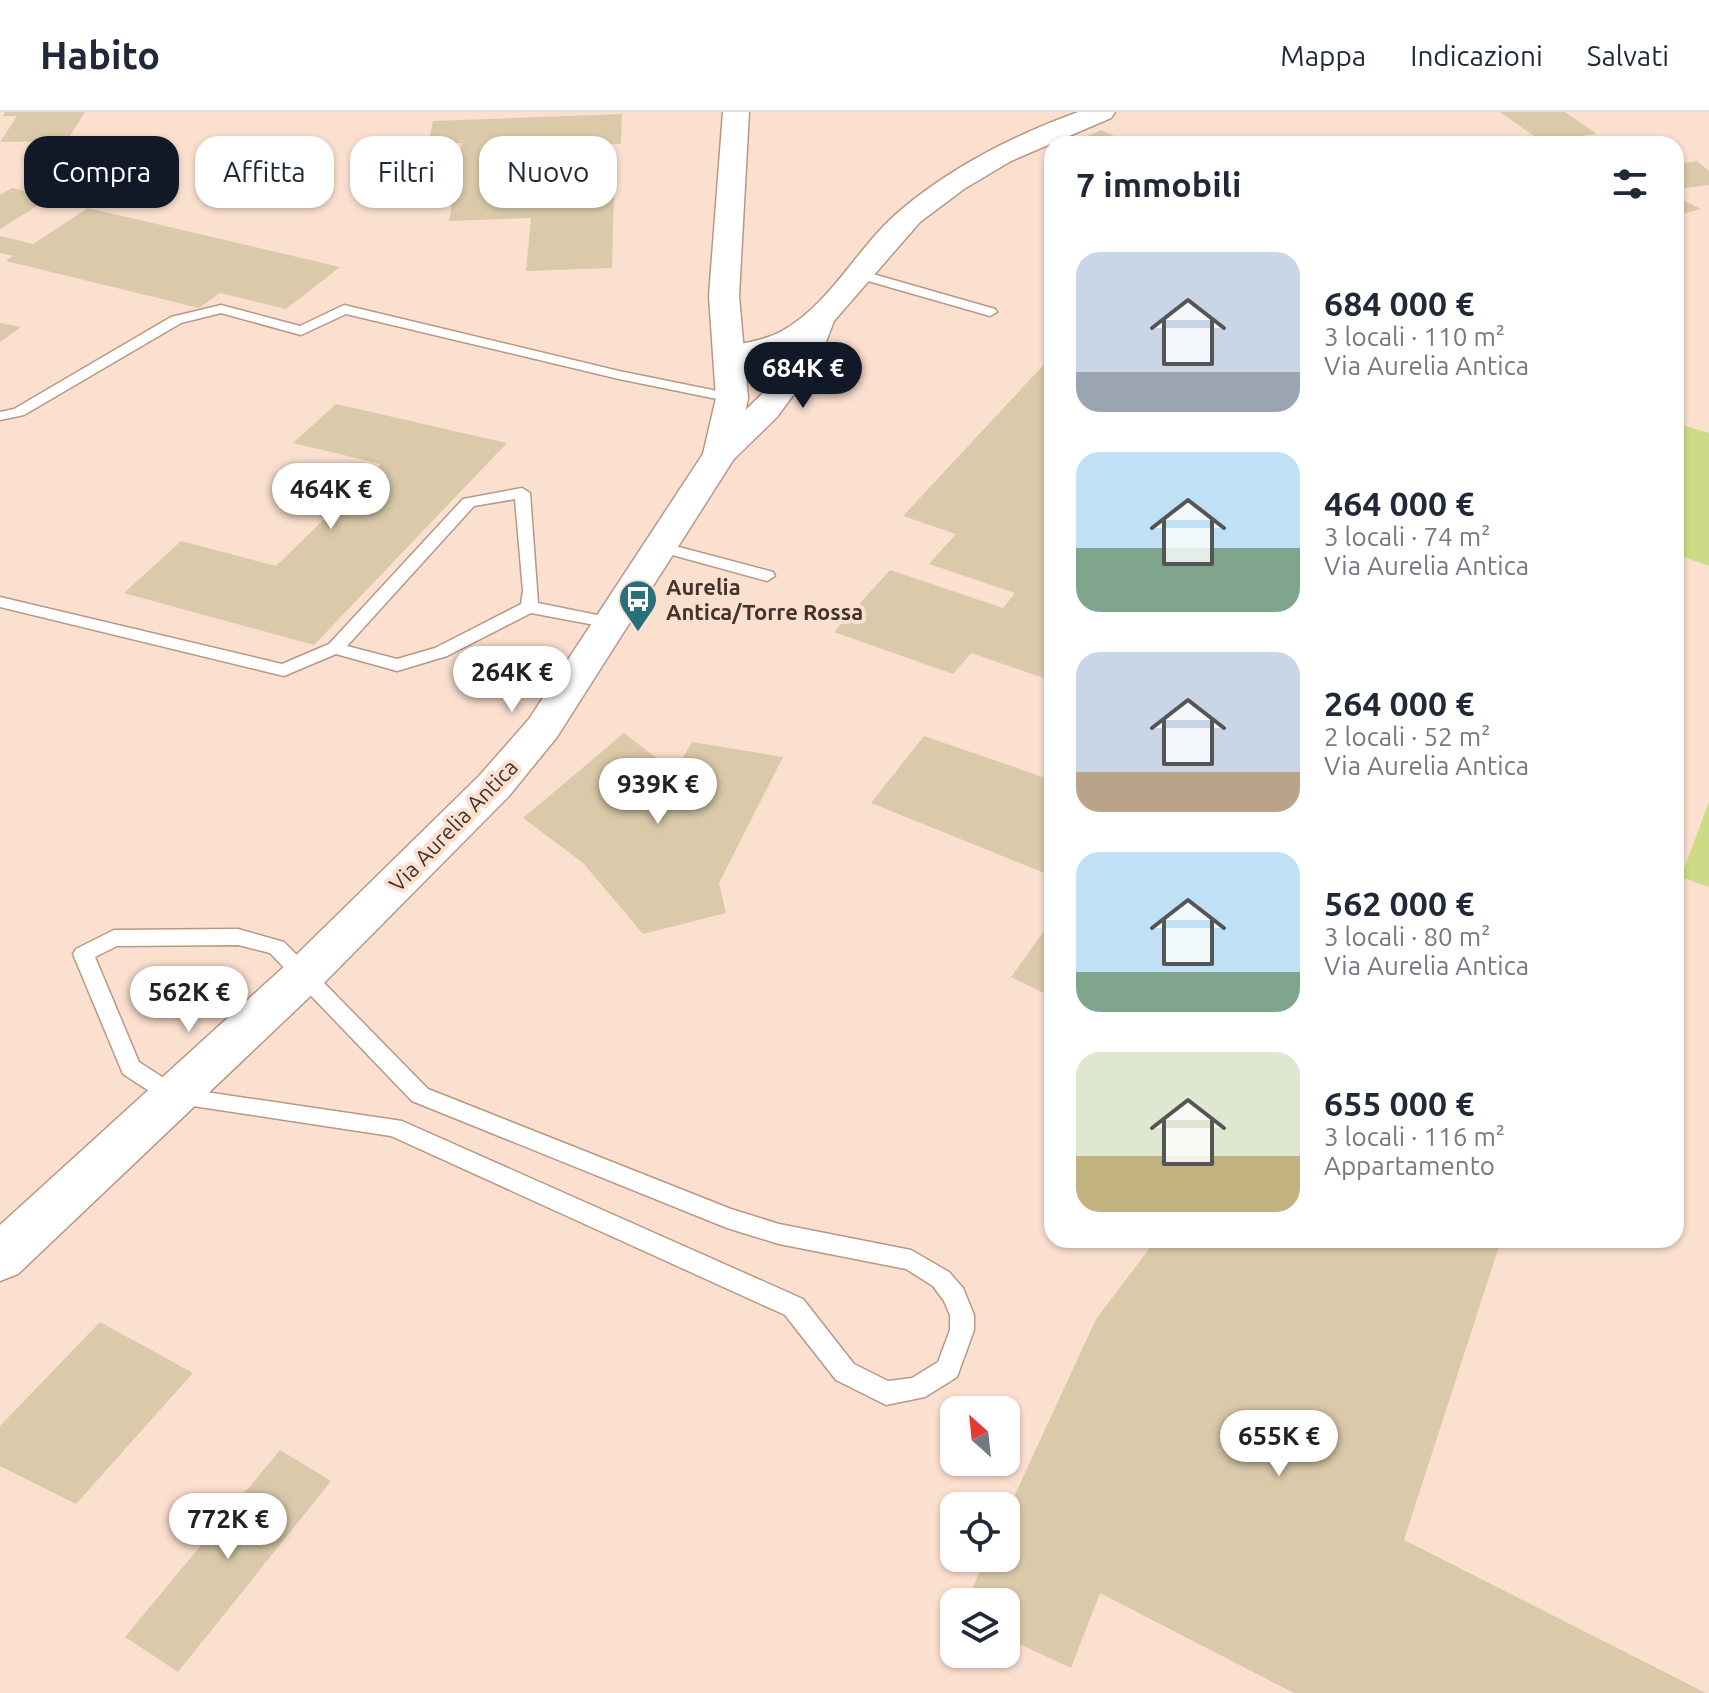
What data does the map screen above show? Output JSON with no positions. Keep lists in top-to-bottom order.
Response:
{
  "streets": {
    "main road": ["Via Aurelia Antica"]
  },
  "places": {
    "bus stop": ["Aurelia Antica/Torre Rossa"]
  },
  "north": "top left",
  "page": {
    "header": "Habito",
    "nav": ["Mappa", "Indicazioni", "Salvati"],
    "chip": [
      "Compra",
      "Affitta",
      "Filtri",
      "Nuovo"
    ],
    "heading": "7 immobili",
    "list": [
      {
        "name": "684 000 €",
        "note": "3 locali · 110 m² · Via Aurelia Antica"
      },
      {
        "name": "464 000 €",
        "note": "3 locali · 74 m² · Via Aurelia Antica"
      },
      {
        "name": "264 000 €",
        "note": "2 locali · 52 m² · Via Aurelia Antica"
      },
      {
        "name": "562 000 €",
        "note": "3 locali · 80 m² · Via Aurelia Antica"
      },
      {
        "name": "655 000 €",
        "note": "3 locali · 116 m² · Appartamento"
      }
    ],
    "price": [
      "684K €",
      "464K €",
      "264K €",
      "939K €",
      "562K €",
      "655K €",
      "772K €"
    ]
  }
}
